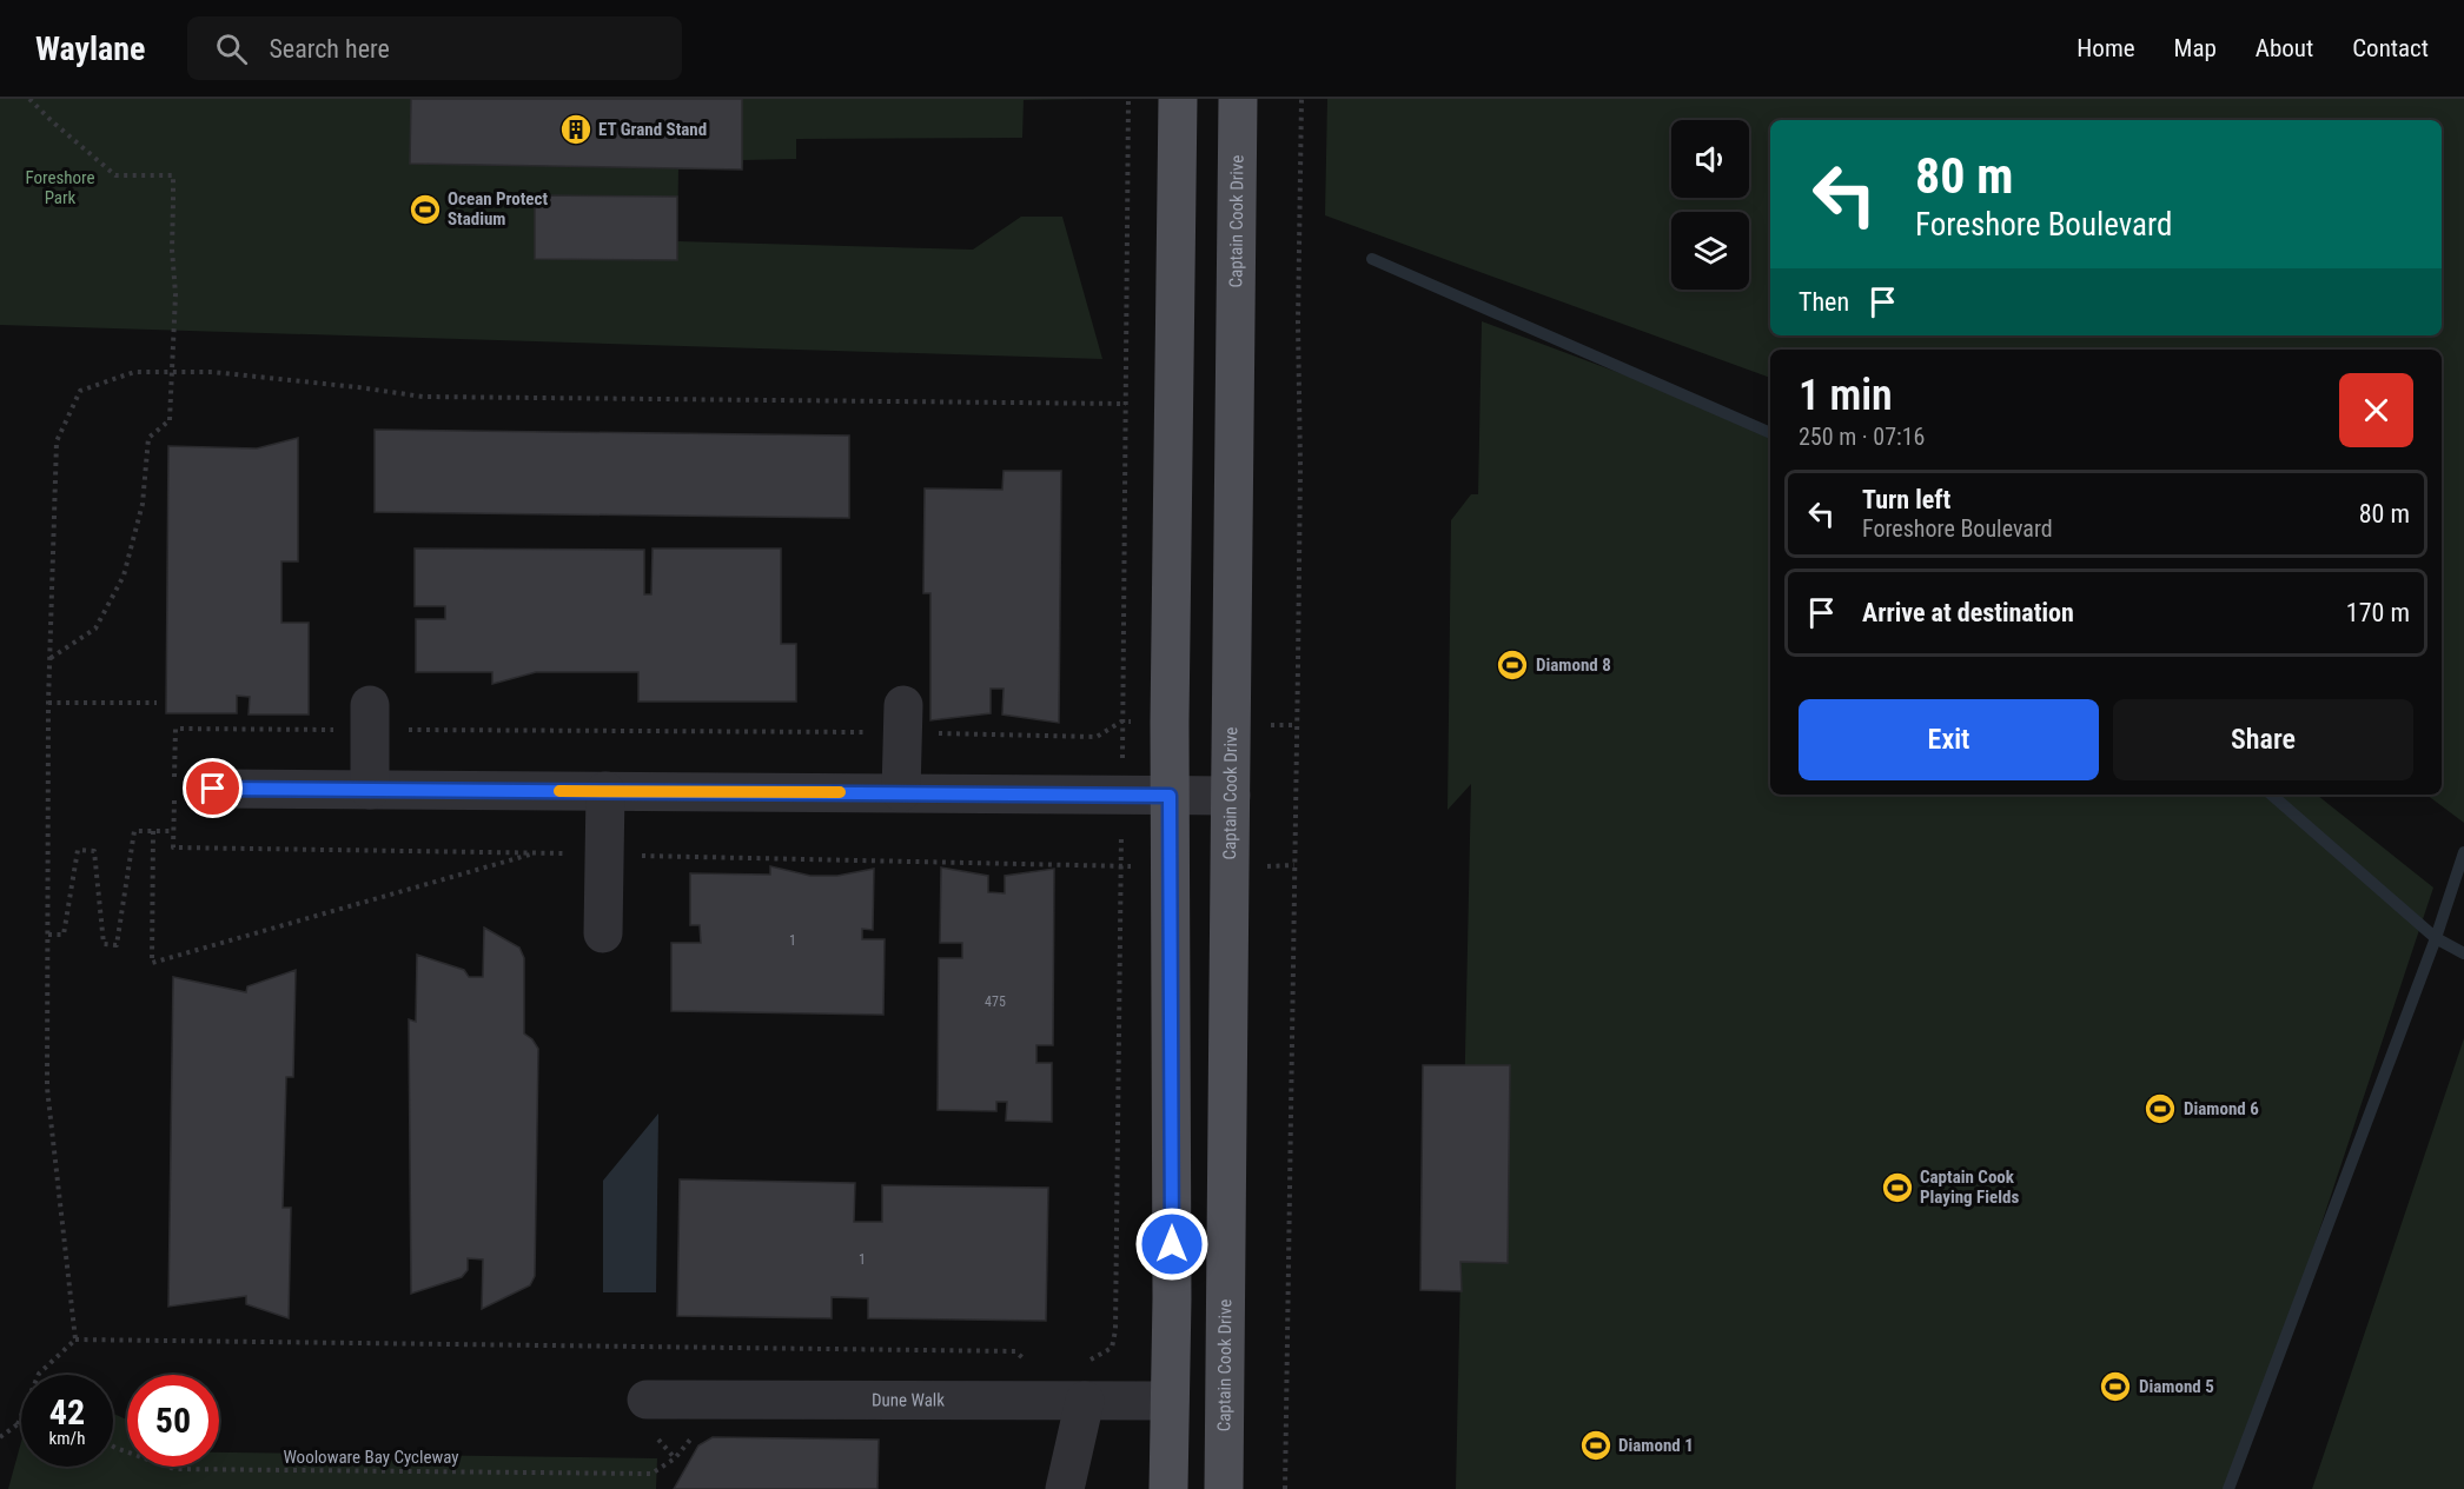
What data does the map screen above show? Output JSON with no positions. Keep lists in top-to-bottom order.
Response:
{
  "streets": {
    "main road": ["Captain Cook Drive"],
    "street": ["Dune Walk"],
    "path": ["Wooloware Bay Cycleway"]
  },
  "parks": ["Foreshore Park"],
  "places": {
    "building": ["ET Grand Stand"],
    "sports": [
      "Ocean Protect Stadium",
      "Diamond 8",
      "Diamond 6",
      "Captain Cook Playing Fields",
      "Diamond 5",
      "Diamond 1"
    ]
  },
  "house_numbers": ["1", "475", "1"],
  "page": {
    "header": "Waylane",
    "search": "Search here",
    "nav": [
      "Home",
      "Map",
      "About",
      "Contact"
    ],
    "turn": ["80 m", "Foreshore Boulevard"],
    "then": "Then",
    "heading": ["1 min", "250 m · 07:16"],
    "list": [
      {
        "name": "Turn left",
        "note": "Foreshore Boulevard",
        "value": "80 m"
      },
      {
        "name": "Arrive at destination",
        "value": "170 m"
      }
    ],
    "buttons": ["Exit", "Share"],
    "speed": "42 km/h",
    "limit": "50"
  }
}
